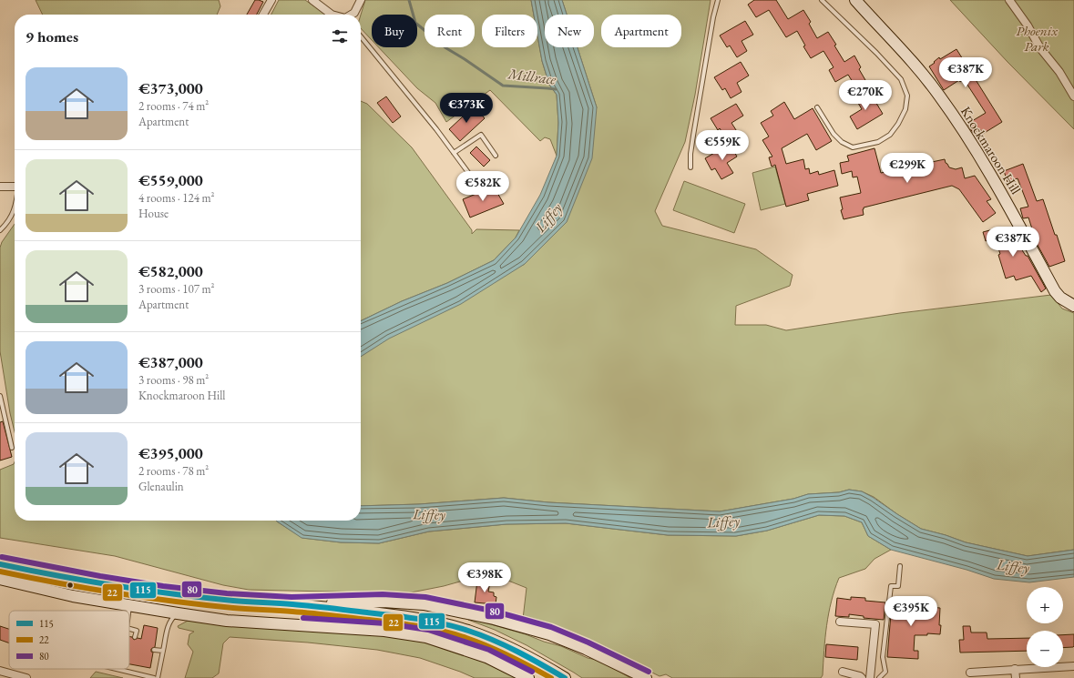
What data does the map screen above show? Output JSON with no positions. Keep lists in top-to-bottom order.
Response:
{
  "streets": {
    "main road": ["Knockmaroon Hill"]
  },
  "water": ["Millrace", "Liffey"],
  "parks": ["Phoenix Park"],
  "lines": ["transit line 80", "transit line 115", "transit line 22"],
  "legend": ["115", "22", "80"],
  "page": {
    "chip": [
      "Buy",
      "Rent",
      "Filters",
      "New",
      "Apartment"
    ],
    "heading": "9 homes",
    "price": [
      "€387K",
      "€270K",
      "€373K",
      "€559K",
      "€299K",
      "€582K",
      "€387K",
      "€398K",
      "€395K"
    ],
    "list": [
      {
        "name": "€373,000",
        "note": "2 rooms · 74 m² · Apartment"
      },
      {
        "name": "€559,000",
        "note": "4 rooms · 124 m² · House"
      },
      {
        "name": "€582,000",
        "note": "3 rooms · 107 m² · Apartment"
      },
      {
        "name": "€387,000",
        "note": "3 rooms · 98 m² · Knockmaroon Hill"
      },
      {
        "name": "€395,000",
        "note": "2 rooms · 78 m² · Glenaulin"
      }
    ],
    "map_buttons": ["+", "−"]
  }
}
